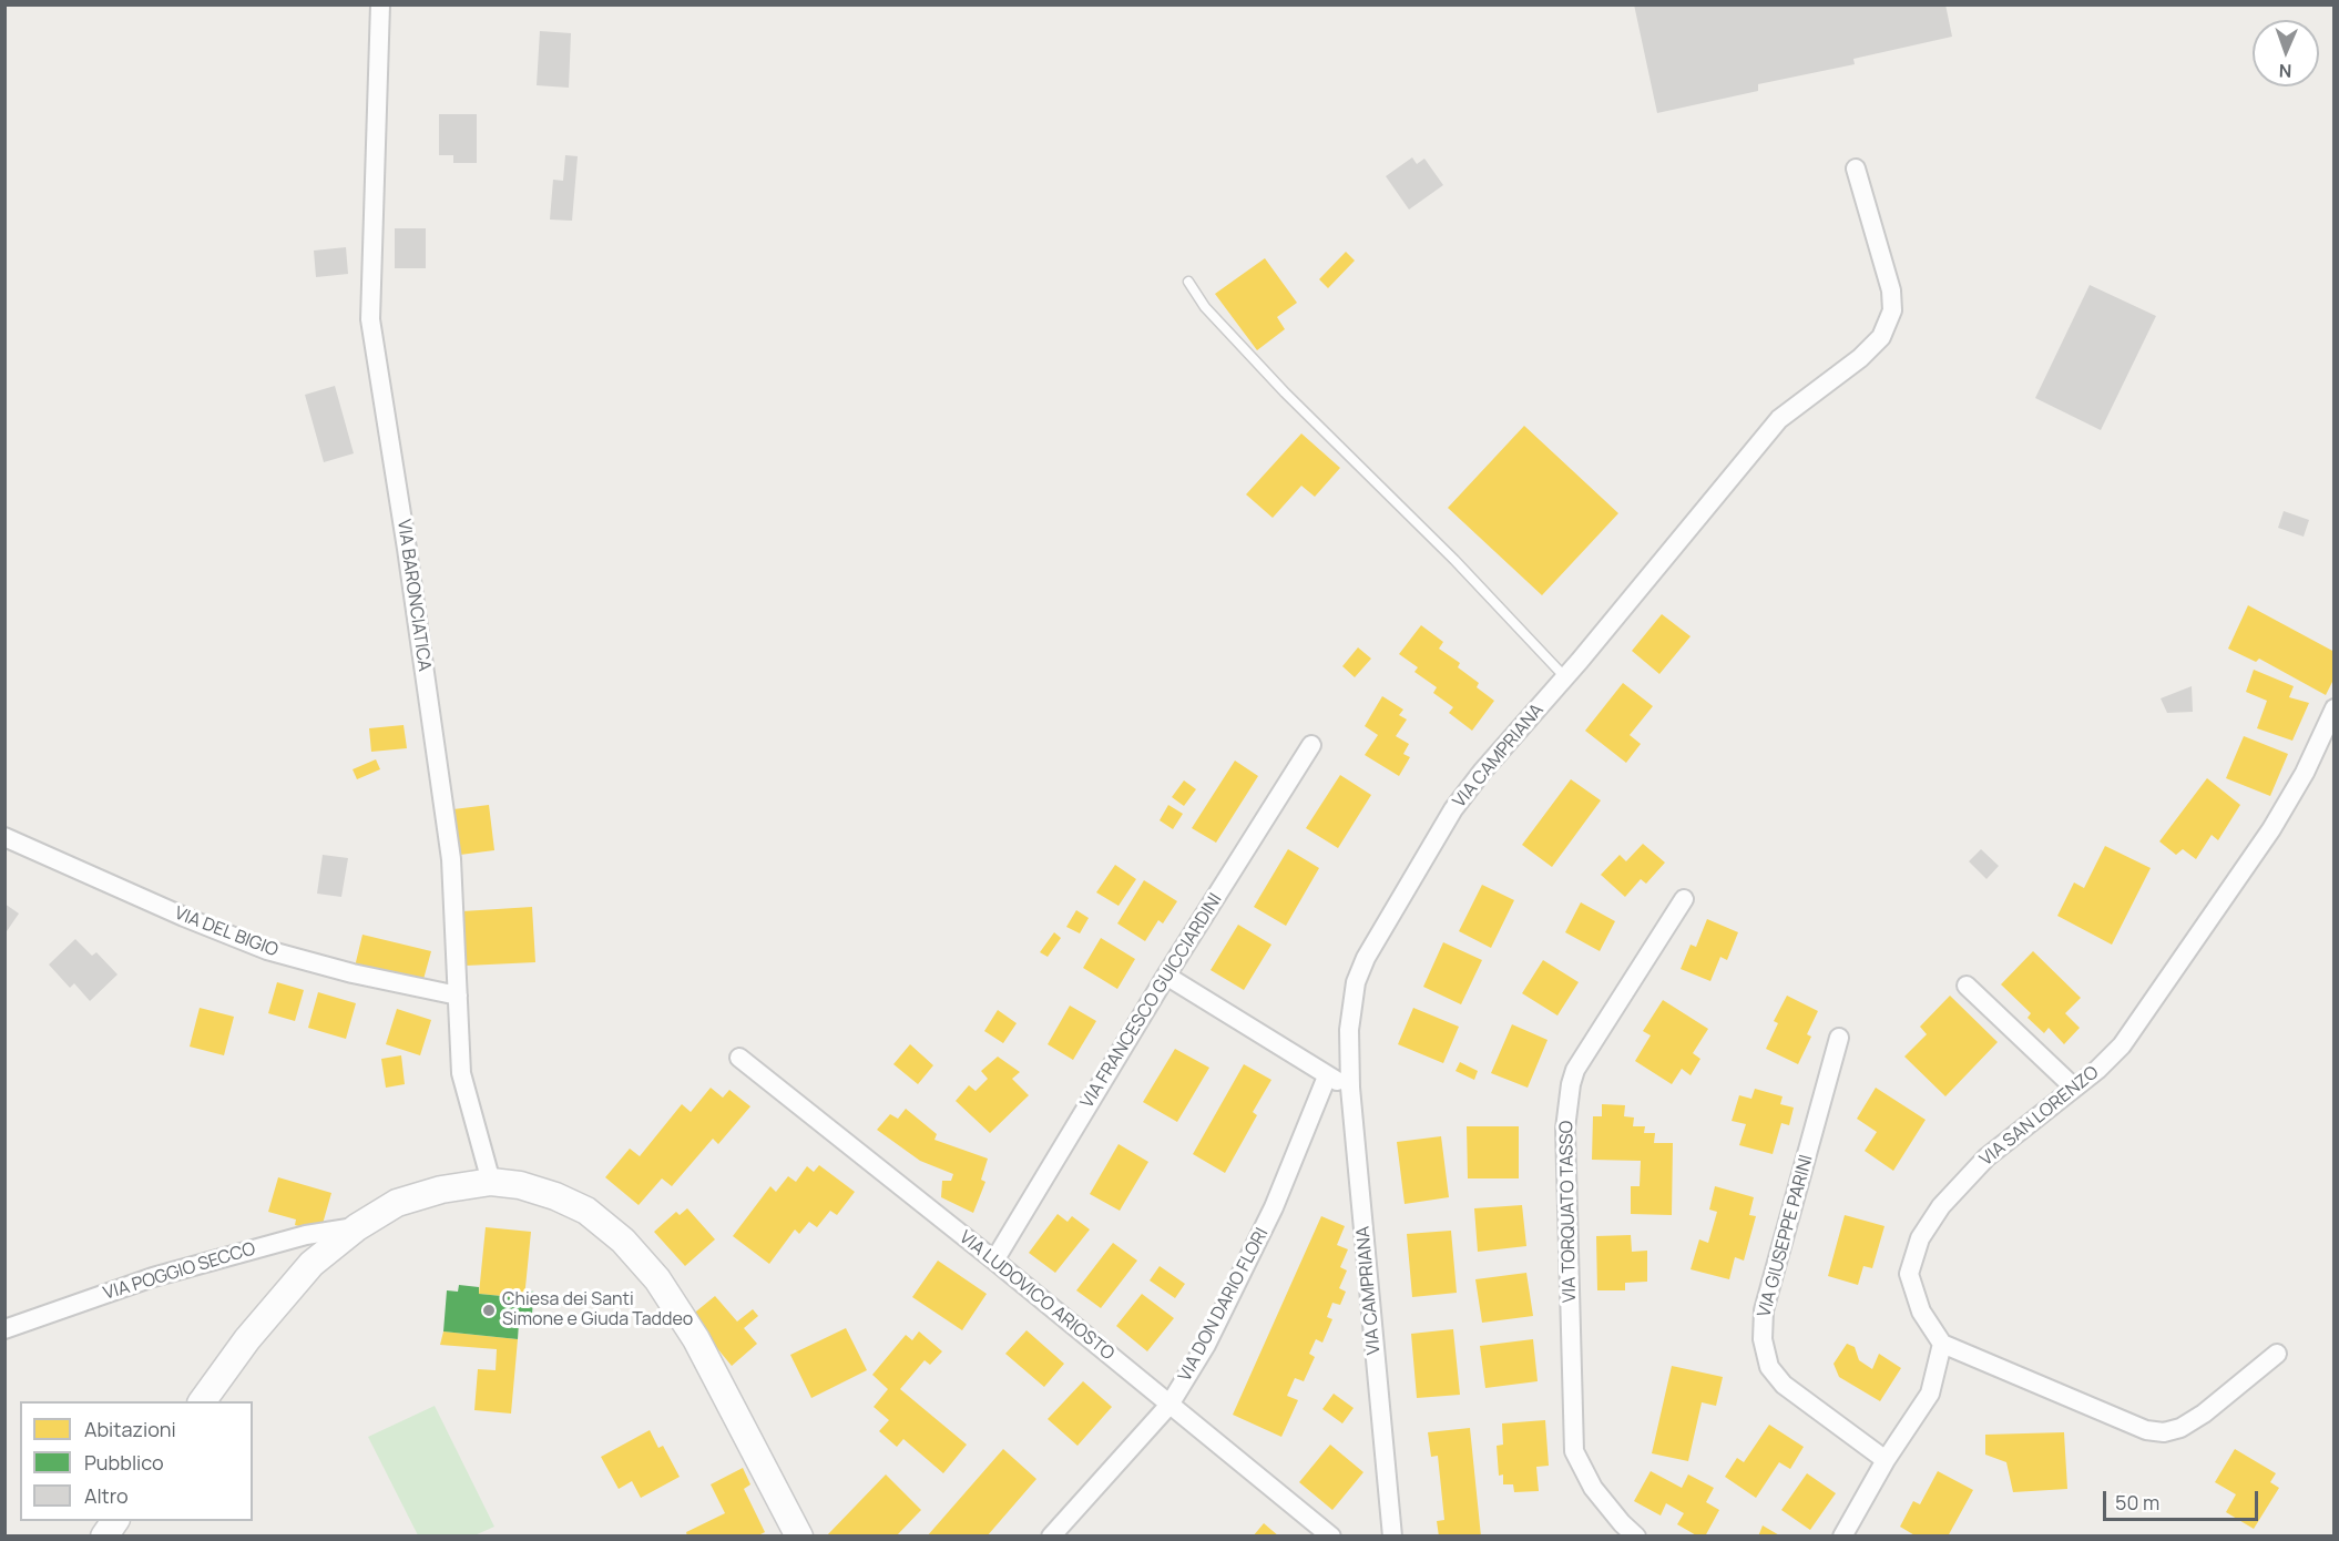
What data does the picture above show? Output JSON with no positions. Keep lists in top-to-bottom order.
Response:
{
  "streets": {
    "street": [
      "VIA BARONCIATICA",
      "VIA CAMPRIANA",
      "VIA DEL BIGIO",
      "VIA FRANCESCO GUICCIARDINI",
      "VIA SAN LORENZO",
      "VIA TORQUATO TASSO",
      "VIA GIUSEPPE PARINI",
      "VIA POGGIO SECCO",
      "VIA LUDOVICO ARIOSTO",
      "VIA DON DARIO FLORI"
    ]
  },
  "crossings": [
    ["VIA BARONCIATICA", "VIA DEL BIGIO"],
    ["VIA FRANCESCO GUICCIARDINI", "VIA LUDOVICO ARIOSTO"],
    ["VIA LUDOVICO ARIOSTO", "VIA DON DARIO FLORI"]
  ],
  "places": ["Chiesa dei Santi Simone e Giuda Taddeo"],
  "legend": ["Abitazioni", "Pubblico", "Altro"],
  "scale_bar": "50 m",
  "north": "bottom"
}
